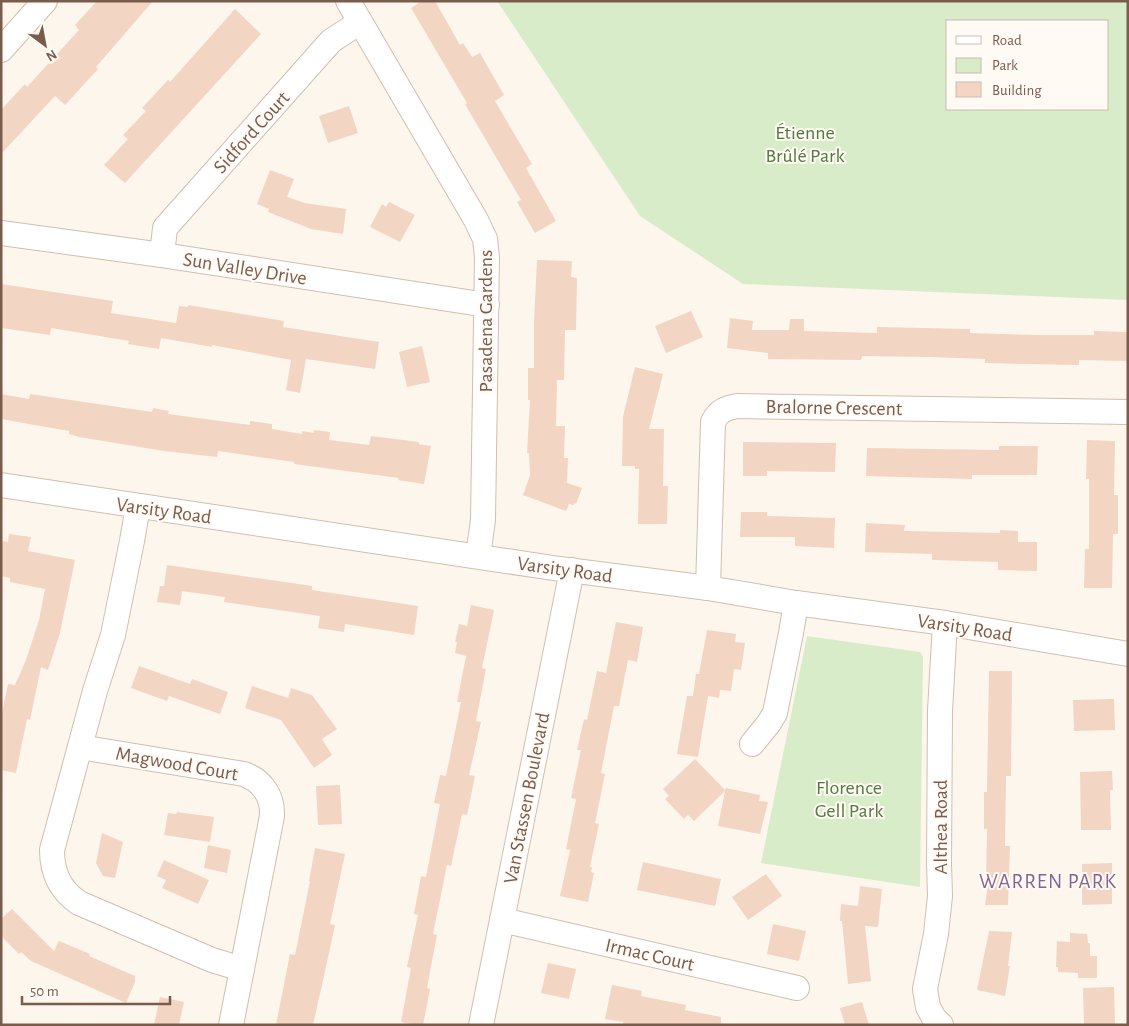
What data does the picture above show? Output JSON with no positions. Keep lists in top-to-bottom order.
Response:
{
  "streets": {
    "street": [
      "Sidford Court",
      "Sun Valley Drive",
      "Pasadena Gardens",
      "Bralorne Crescent",
      "Varsity Road",
      "Magwood Court",
      "Van Stassen Boulevard",
      "Althea Road",
      "Irmac Court"
    ]
  },
  "crossings": [
    ["Sidford Court", "Sun Valley Drive"],
    ["Sidford Court", "Pasadena Gardens"],
    ["Sun Valley Drive", "Pasadena Gardens"],
    ["Pasadena Gardens", "Varsity Road"],
    ["Bralorne Crescent", "Varsity Road"],
    ["Varsity Road", "Van Stassen Boulevard"],
    ["Varsity Road", "Althea Road"],
    ["Van Stassen Boulevard", "Irmac Court"]
  ],
  "districts": ["WARREN PARK"],
  "parks": ["Étienne Brûlé Park", "Florence Gell Park"],
  "legend": ["Road", "Park", "Building"],
  "scale_bar": "50 m",
  "north": "bottom right"
}
